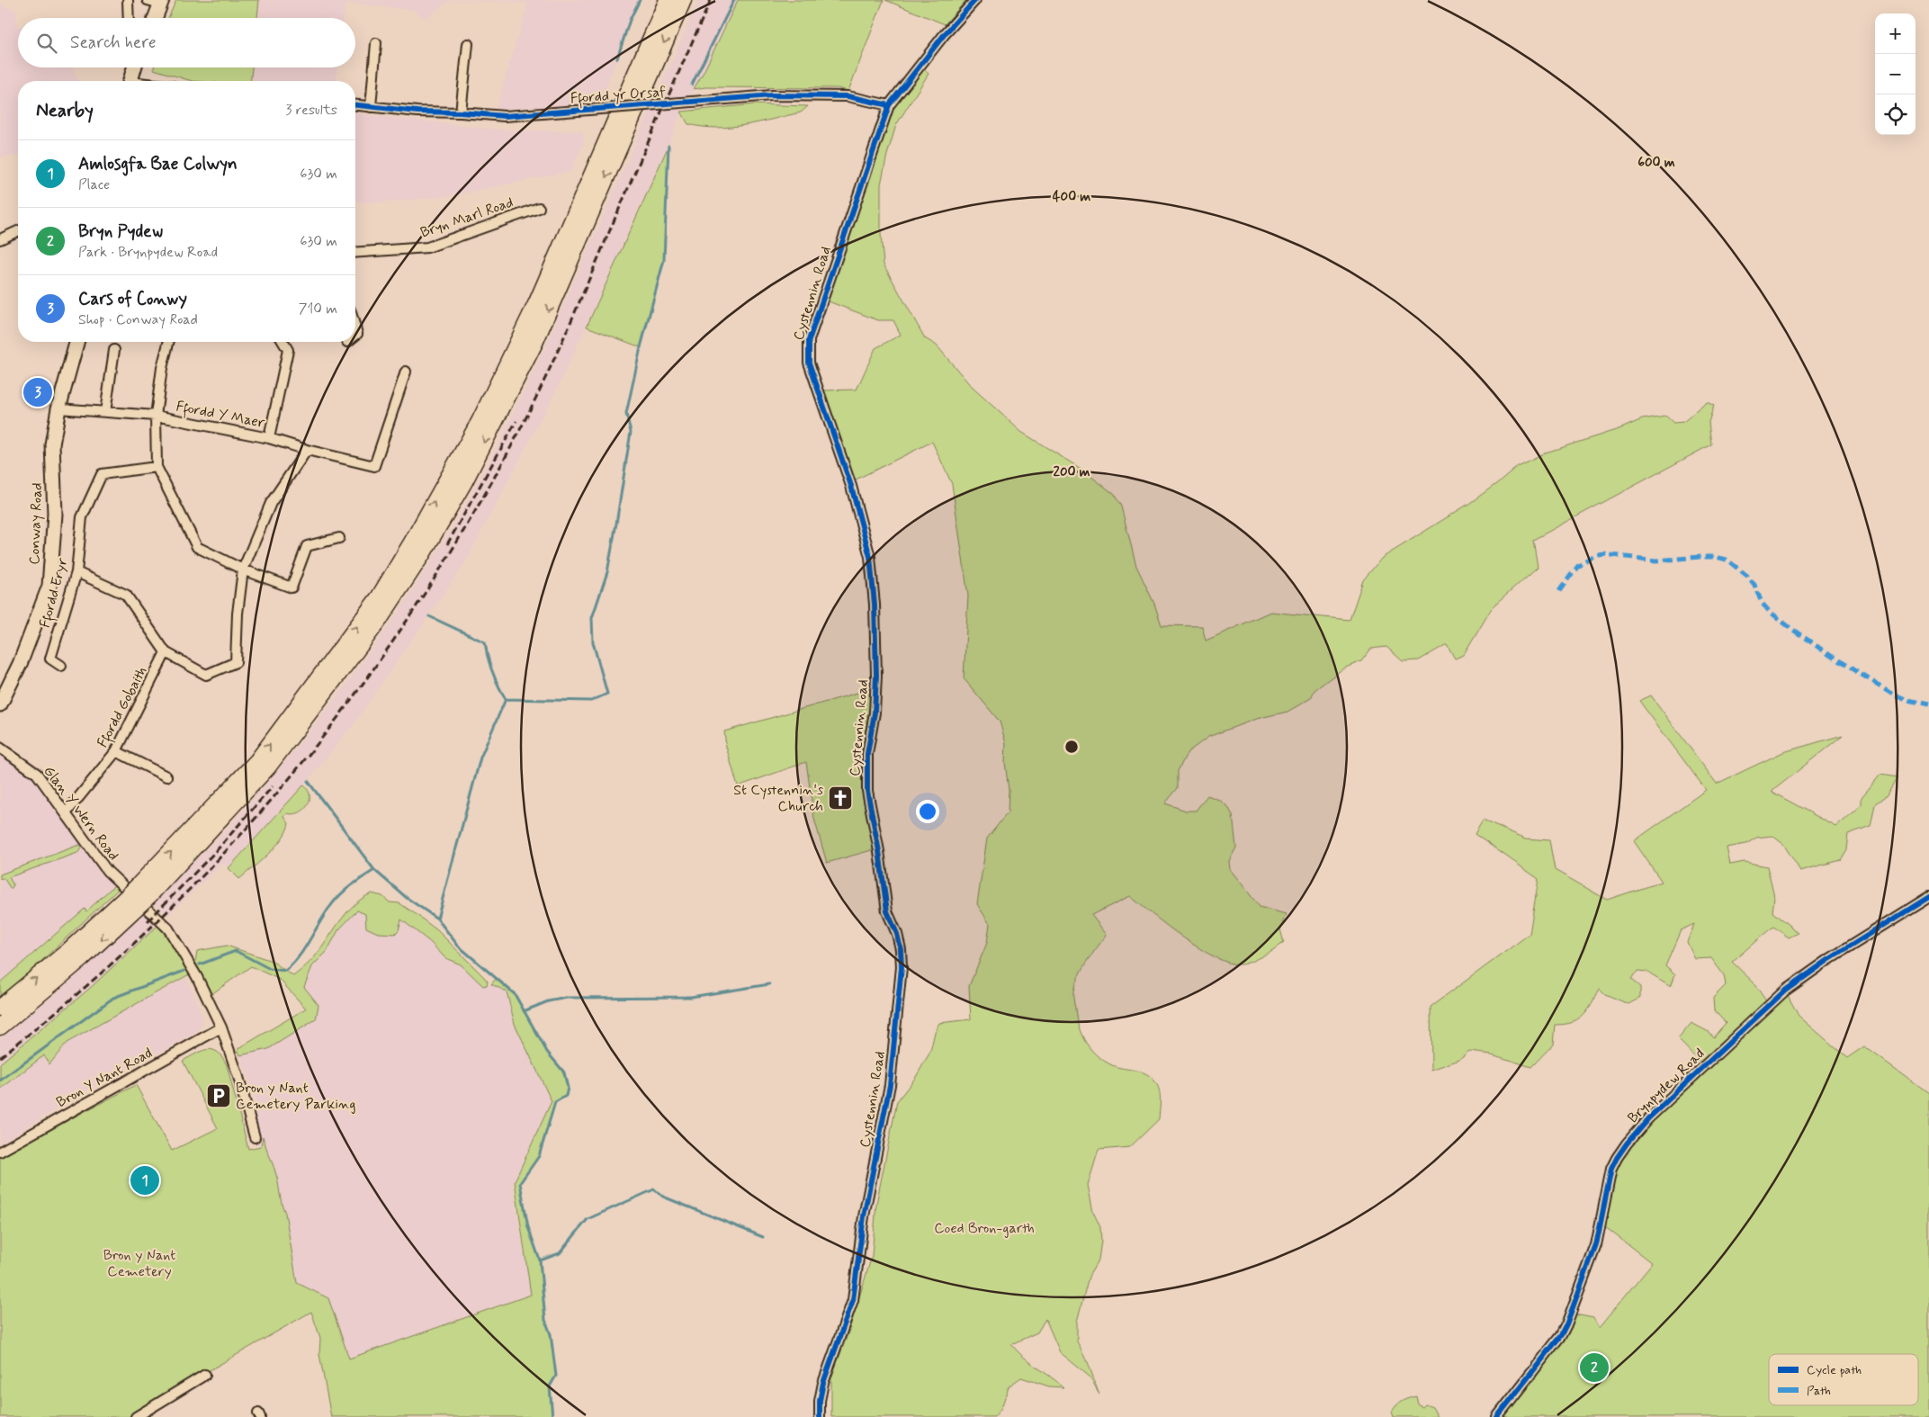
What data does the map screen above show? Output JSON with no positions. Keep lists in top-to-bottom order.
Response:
{
  "streets": {
    "main road": ["Conway Road"],
    "street": [
      "Ffordd yr Orsaf",
      "Bryn Marl Road",
      "Cystennin Road",
      "Ffordd Y Maer",
      "Ffordd Eryr",
      "Ffordd Gobaith",
      "Glan Y Wern Road",
      "Bron Y Nant Road",
      "Brynpydew Road"
    ]
  },
  "crossings": [
    ["Ffordd yr Orsaf", "Cystennin Road"],
    ["Ffordd Y Maer", "Conway Road"],
    ["Ffordd Gobaith", "Glan Y Wern Road"],
    ["Glan Y Wern Road", "Bron Y Nant Road"]
  ],
  "parks": ["Coed Bron-garth", "Bron y Nant Cemetery"],
  "places": {
    "church": ["St Cystennin's Church"],
    "parking": ["Bron y Nant Cemetery Parking"]
  },
  "legend": ["Cycle path", "Path"],
  "page": {
    "map_buttons": ["+", "−"],
    "search": "Search here",
    "heading": ["Nearby", "3 results"],
    "list": [
      {
        "mark": "1",
        "name": "Amlosgfa Bae Colwyn",
        "note": "Place",
        "value": "630 m"
      },
      {
        "mark": "2",
        "name": "Bryn Pydew",
        "note": "Park · Brynpydew Road",
        "value": "630 m"
      },
      {
        "mark": "3",
        "name": "Cars of Conwy",
        "note": "Shop · Conway Road",
        "value": "710 m"
      }
    ],
    "pins": ["3", "1", "2"]
  },
  "rings": ["600 m", "400 m", "200 m"]
}
